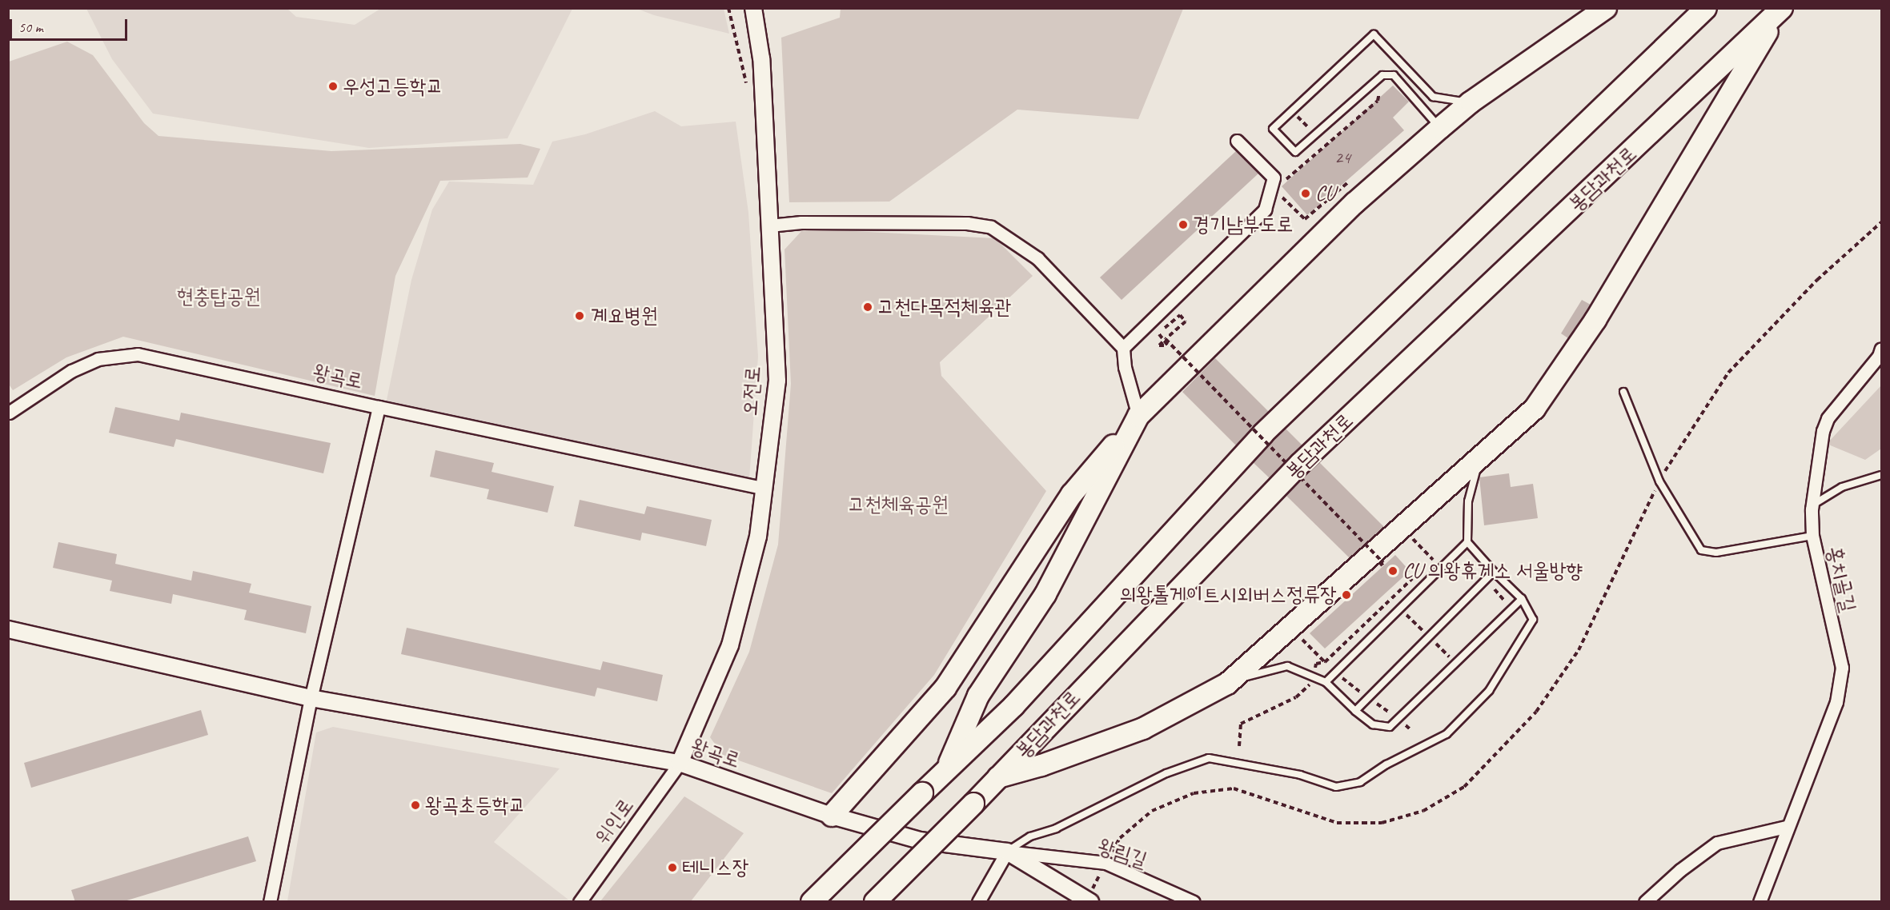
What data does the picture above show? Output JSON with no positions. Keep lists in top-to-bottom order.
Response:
{
  "streets": {
    "highway": ["봉담과천로"],
    "street": [
      "왕곡로",
      "오전로",
      "홍치골길",
      "위인로",
      "왕림길"
    ]
  },
  "crossings": [
    ["왕곡로", "오전로"],
    ["왕곡로", "위인로"],
    ["왕곡로", "왕림길"],
    ["오전로", "위인로"]
  ],
  "parks": ["현충탑공원", "고천체육공원"],
  "places": [
    "우성고등학교",
    "CU",
    "경기남부도로",
    "고천다목적체육관",
    "계요병원",
    "CU 의왕휴게소 서울방향",
    "의왕톨게이트시외버스정류장",
    "왕곡초등학교",
    "테니스장"
  ],
  "house_numbers": ["24"],
  "scale_bar": "50 m"
}
